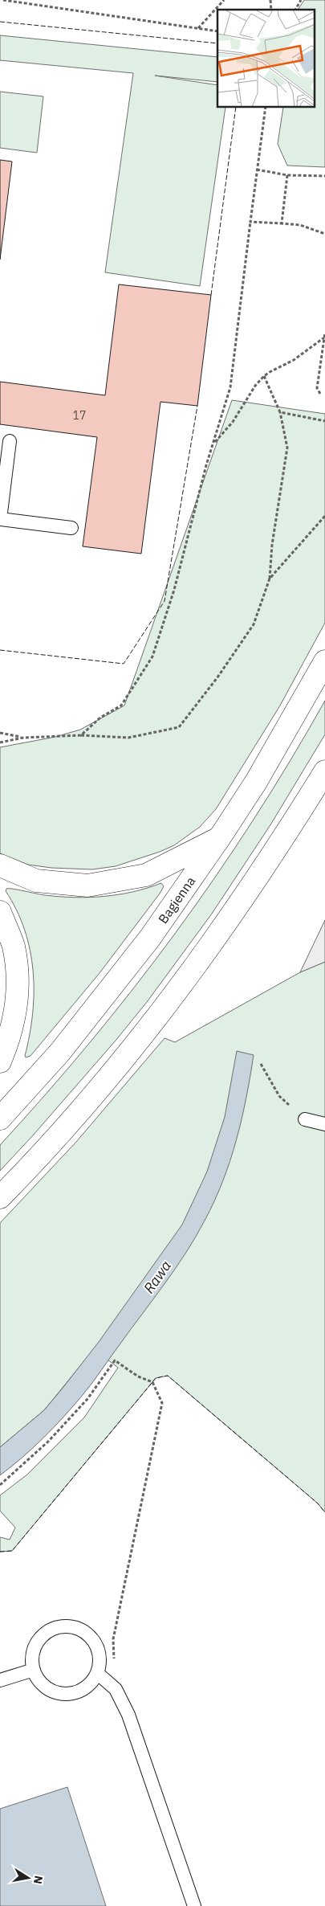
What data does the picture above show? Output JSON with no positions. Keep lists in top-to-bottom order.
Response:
{
  "streets": {
    "main road": ["Bagienna"]
  },
  "water": ["Rawa"],
  "house_numbers": ["17"],
  "north": "right"
}
